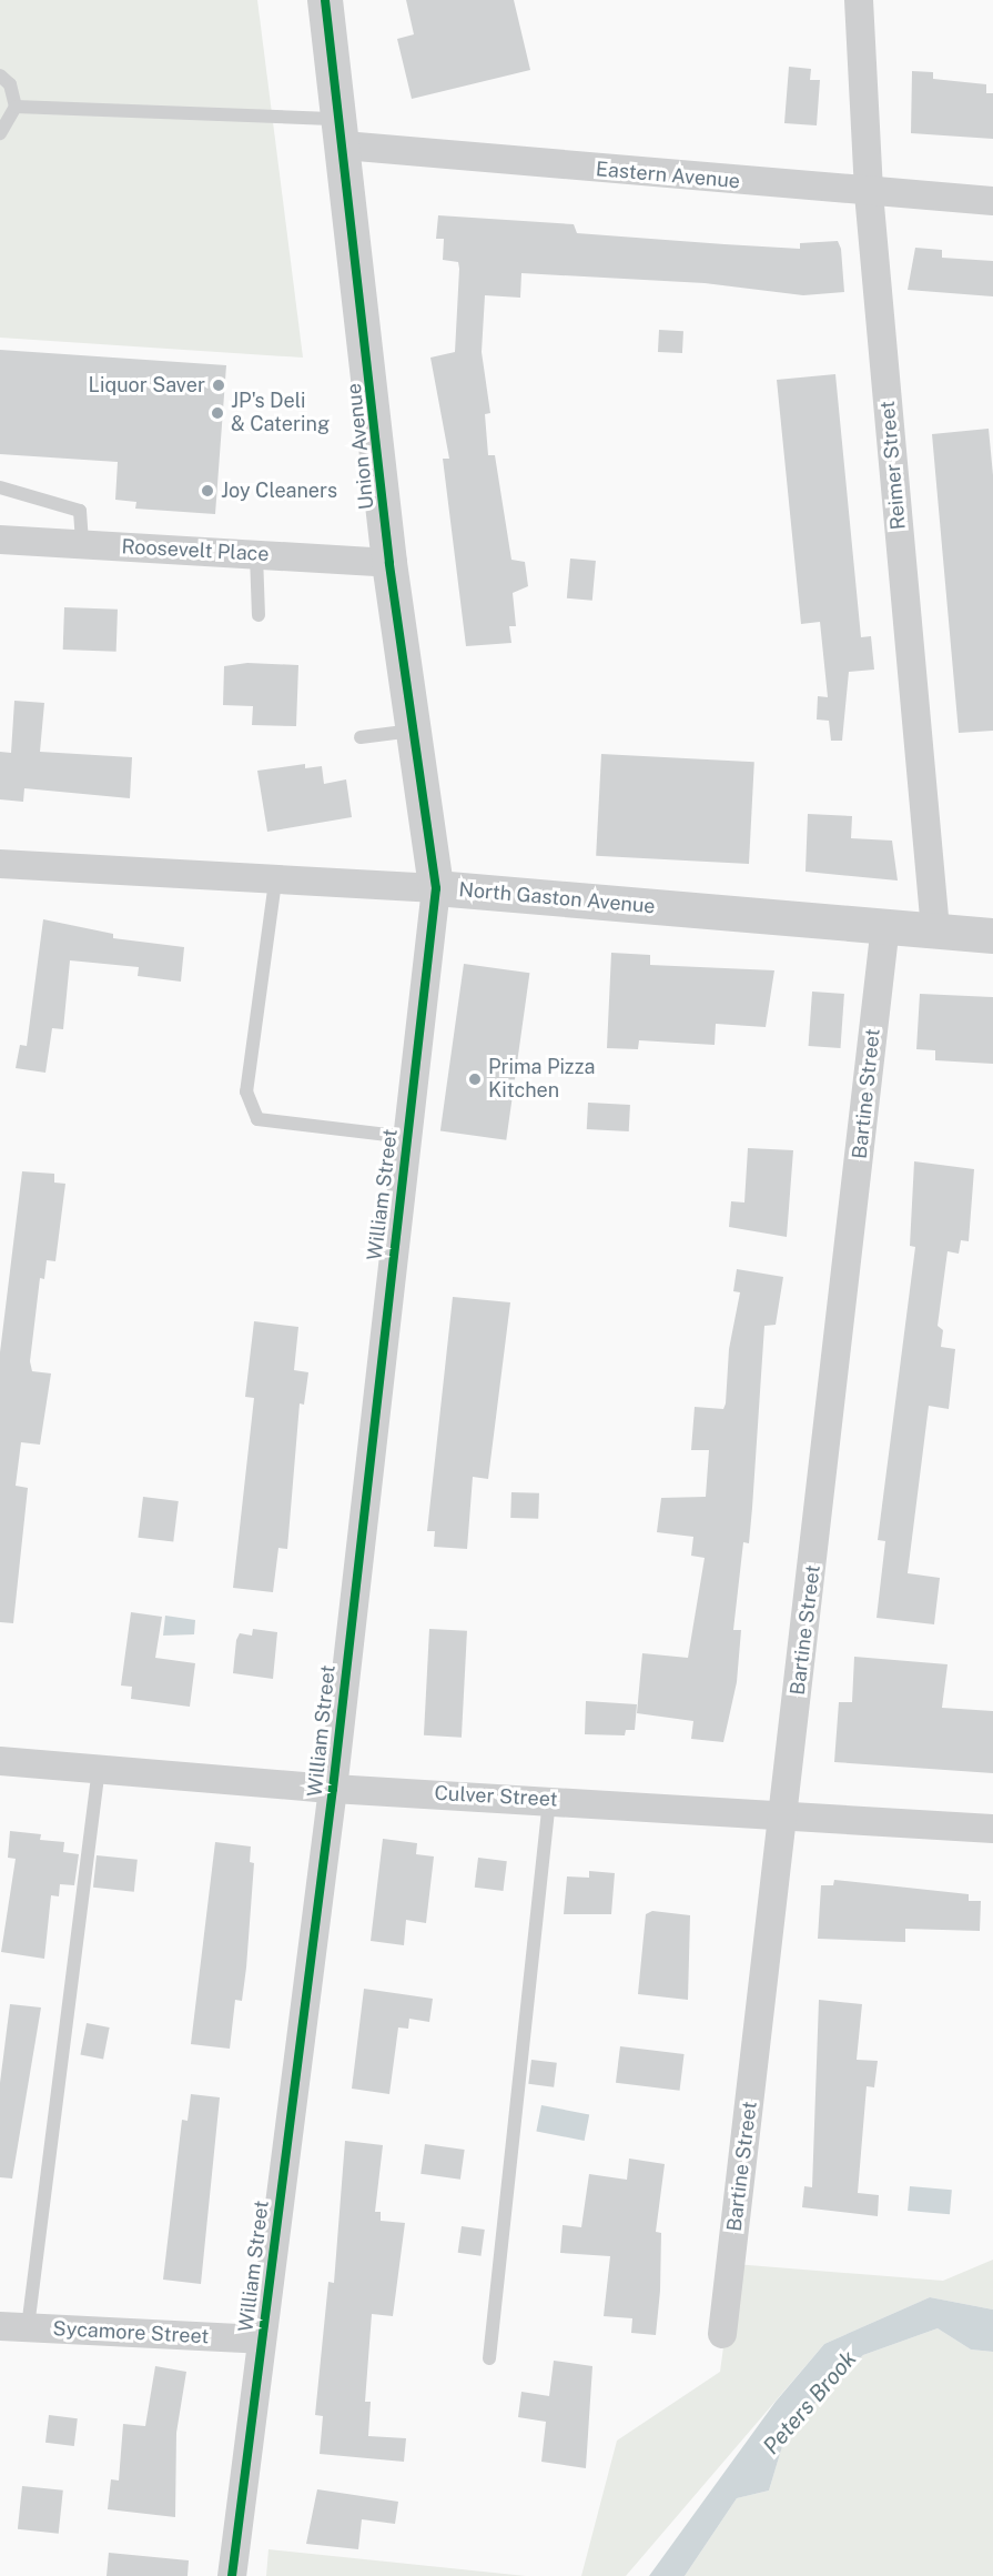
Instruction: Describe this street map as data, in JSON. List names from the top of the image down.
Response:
{
  "streets": {
    "street": [
      "Eastern Avenue",
      "Union Avenue",
      "Reimer Street",
      "Roosevelt Place",
      "North Gaston Avenue",
      "Bartine Street",
      "William Street",
      "Culver Street",
      "Sycamore Street"
    ]
  },
  "crossings": [
    ["Eastern Avenue", "Union Avenue"],
    ["Eastern Avenue", "Reimer Street"],
    ["Union Avenue", "Roosevelt Place"],
    ["Union Avenue", "North Gaston Avenue"],
    ["Union Avenue", "William Street"],
    ["Reimer Street", "North Gaston Avenue"],
    ["North Gaston Avenue", "Bartine Street"],
    ["North Gaston Avenue", "William Street"],
    ["Bartine Street", "Culver Street"],
    ["William Street", "Culver Street"],
    ["William Street", "Sycamore Street"]
  ],
  "water": ["Peters Brook"],
  "places": [
    "Liquor Saver",
    "JP's Deli & Catering",
    "Joy Cleaners",
    "Prima Pizza Kitchen"
  ]
}
